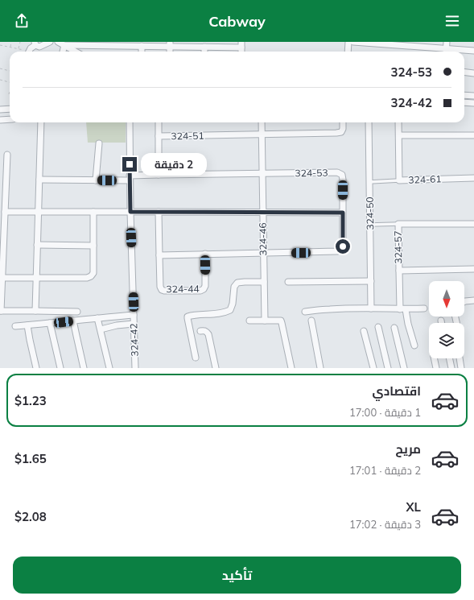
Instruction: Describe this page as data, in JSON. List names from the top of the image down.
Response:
{
  "streets": {
    "street": [
      "324-51",
      "324-53",
      "324-61",
      "324-50",
      "324-46",
      "324-57",
      "324-44",
      "324-42"
    ]
  },
  "crossings": [
    ["324-51", "324-46"],
    ["324-53", "324-46"]
  ],
  "north": "bottom",
  "page": {
    "header": "Cabway",
    "banner": ["324-53", "324-42"],
    "bubble": "2 دقيقة",
    "list": [
      {
        "name": "اقتصادي",
        "note": "1 دقيقة · 17:00",
        "value": "$1.23"
      },
      {
        "name": "مريح",
        "note": "2 دقيقة · 17:01",
        "value": "$1.65"
      },
      {
        "name": "XL",
        "note": "3 دقيقة · 17:02",
        "value": "$2.08"
      }
    ],
    "buttons": "تأكيد"
  }
}
